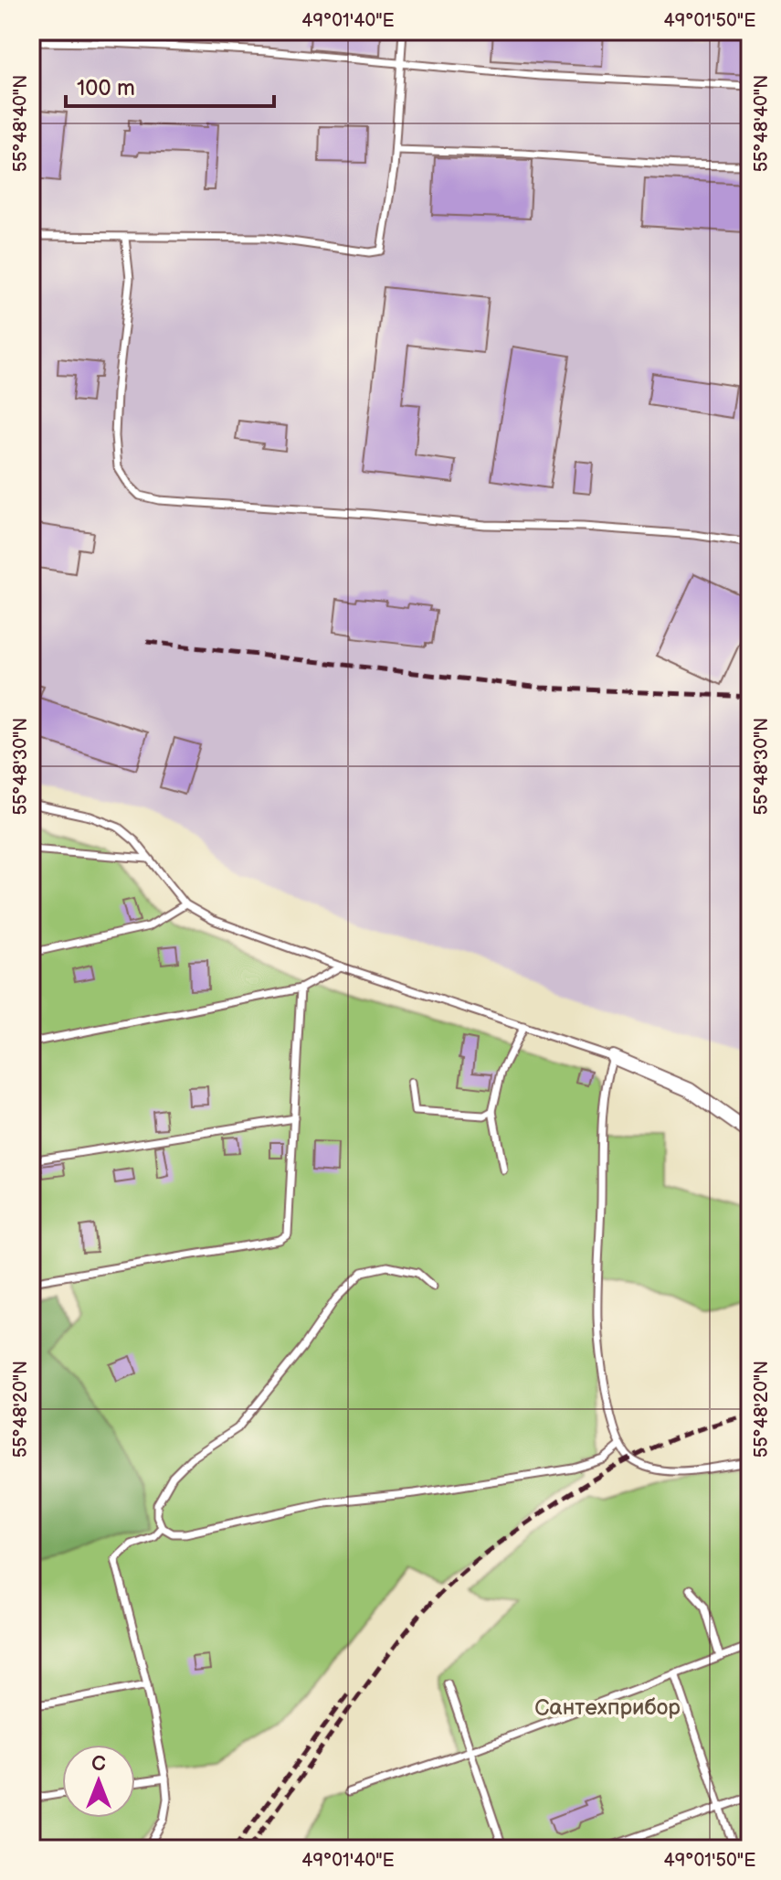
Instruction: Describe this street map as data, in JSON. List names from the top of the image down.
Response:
{
  "parks": ["Сантехприбор"],
  "scale_bar": "100 m",
  "north": "top",
  "coordinates": [
    "49°01'40\"E",
    "49°01'50\"E",
    "55°48'40\"N",
    "55°48'30\"N",
    "55°48'20\"N"
  ]
}
